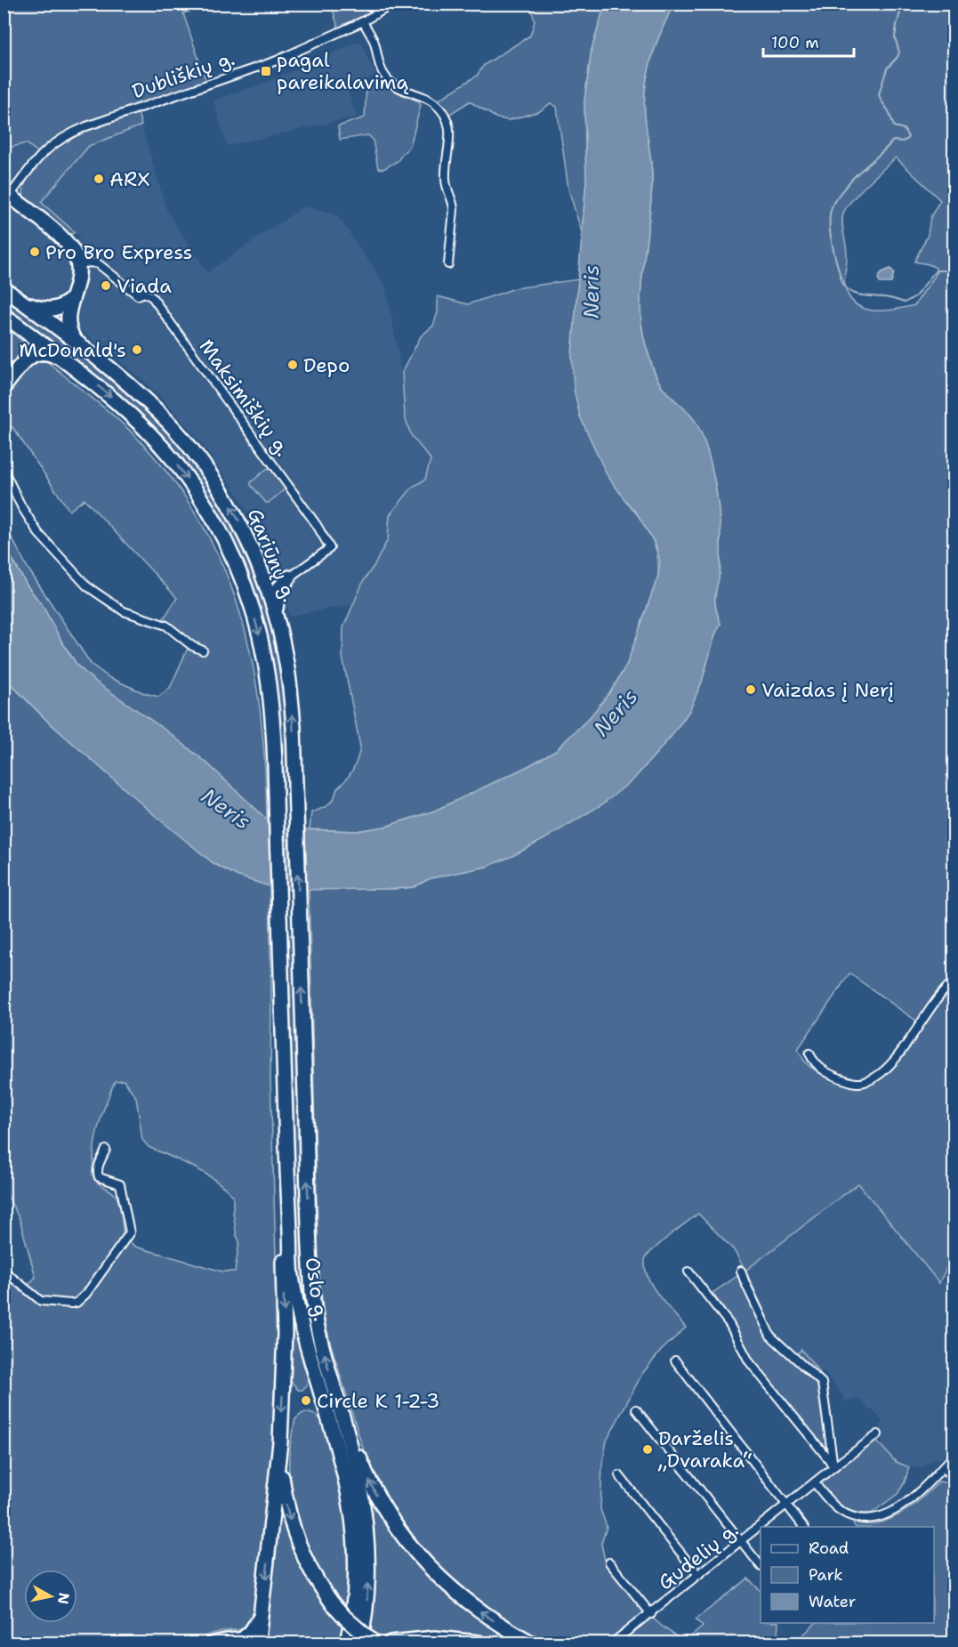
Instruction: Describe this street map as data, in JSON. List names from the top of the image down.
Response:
{
  "streets": {
    "highway": ["Gariūnų g.", "Oslo g."],
    "street": ["Dubliškių g.", "Maksimiškių g.", "Gudelių g."]
  },
  "crossings": [
    ["Gariūnų g.", "Oslo g."]
  ],
  "water": ["Neris"],
  "places": {
    "transit": ["pagal pareikalavimą"],
    "other": [
      "ARX",
      "Pro Bro Express",
      "Viada",
      "McDonald's",
      "Depo",
      "Vaizdas į Nerį",
      "Circle K 1-2-3",
      "Darželis „Dvaraka“"
    ]
  },
  "legend": ["Road", "Park", "Water"],
  "scale_bar": "100 m",
  "north": "right"
}
